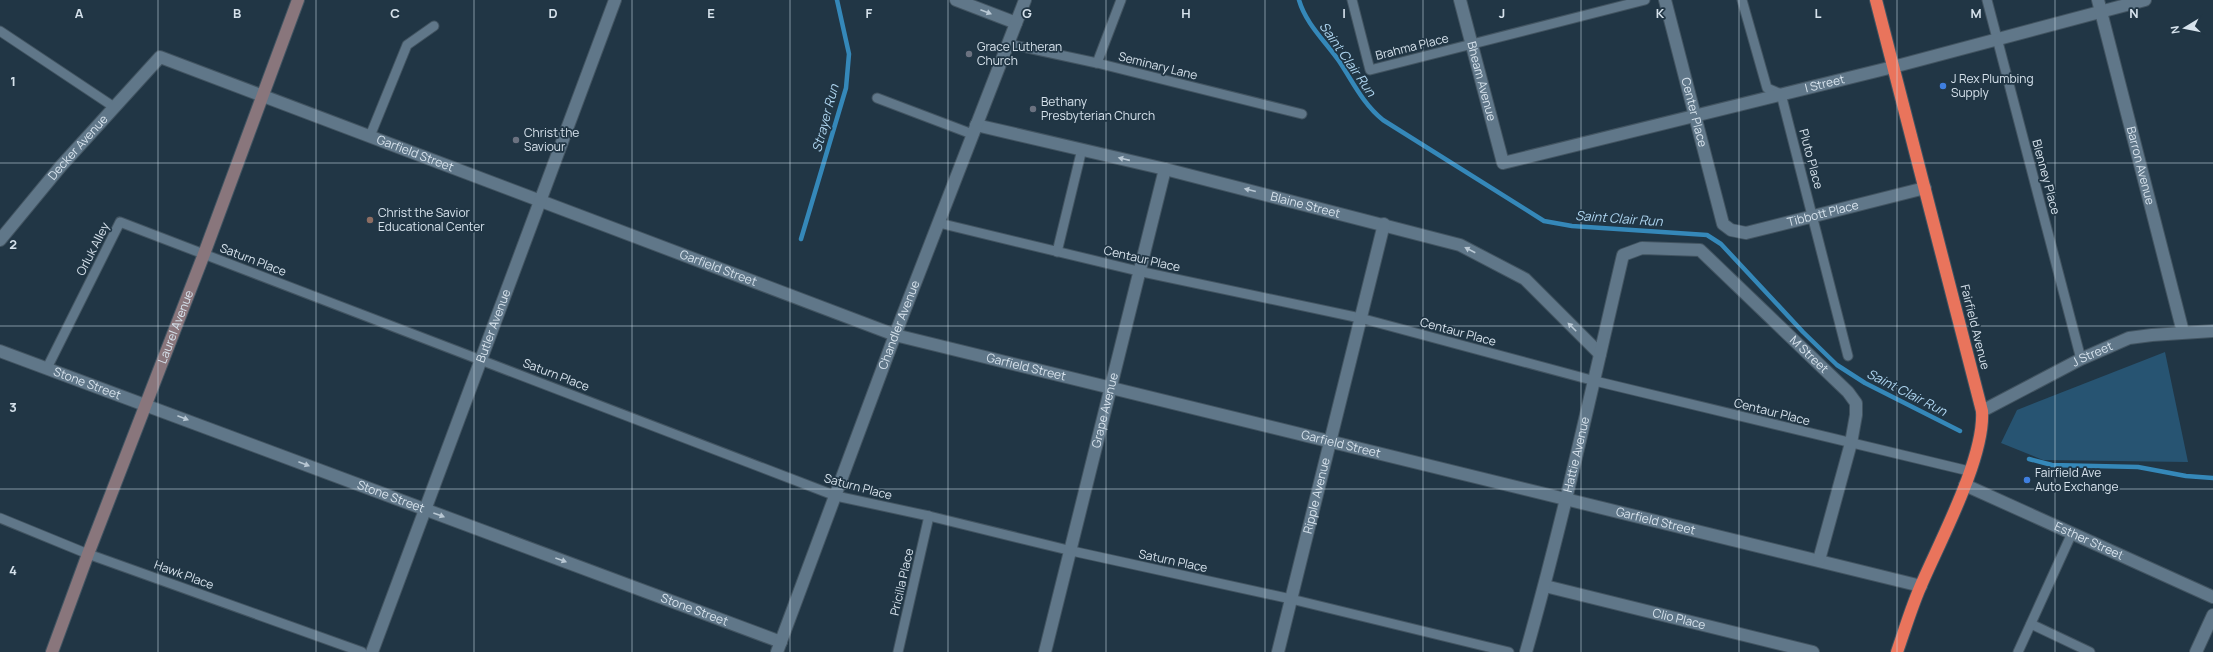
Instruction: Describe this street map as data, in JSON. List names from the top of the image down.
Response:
{
  "streets": {
    "highway": ["Fairfield Avenue"],
    "street": [
      "Bheam Avenue",
      "I Street",
      "Center Place",
      "Decker Avenue",
      "Garfield Street",
      "Barron Avenue",
      "Blaine Street",
      "Tibbott Place",
      "Laurel Avenue",
      "Butler Avenue",
      "Chandler Avenue",
      "M Street",
      "J Street",
      "Stone Street",
      "Grape Avenue",
      "Hattie Avenue",
      "Ripple Avenue",
      "Esther Street",
      "Clio Place"
    ],
    "lane": [
      "Brahma Place",
      "Seminary Lane",
      "Pluto Place",
      "Blenney Place",
      "Orluk Alley",
      "Centaur Place",
      "Saturn Place",
      "Hawk Place",
      "Pricilla Place"
    ]
  },
  "crossings": [
    ["Brahma Place", "Bheam Avenue"],
    ["Seminary Lane", "Chandler Avenue"],
    ["Bheam Avenue", "I Street"],
    ["I Street", "Center Place"],
    ["I Street", "Pluto Place"],
    ["I Street", "Barron Avenue"],
    ["I Street", "Blenney Place"],
    ["I Street", "Fairfield Avenue"],
    ["Center Place", "Tibbott Place"],
    ["Decker Avenue", "Garfield Street"],
    ["Garfield Street", "Laurel Avenue"],
    ["Garfield Street", "Butler Avenue"],
    ["Garfield Street", "Chandler Avenue"],
    ["Garfield Street", "Fairfield Avenue"],
    ["Garfield Street", "M Street"],
    ["Garfield Street", "Grape Avenue"],
    ["Garfield Street", "Hattie Avenue"],
    ["Garfield Street", "Ripple Avenue"],
    ["Pluto Place", "Tibbott Place"],
    ["Barron Avenue", "J Street"],
    ["Blenney Place", "J Street"],
    ["Blaine Street", "Chandler Avenue"],
    ["Blaine Street", "Grape Avenue"],
    ["Blaine Street", "Hattie Avenue"],
    ["Blaine Street", "Ripple Avenue"],
    ["Tibbott Place", "Fairfield Avenue"],
    ["Orluk Alley", "Saturn Place"],
    ["Orluk Alley", "Laurel Avenue"],
    ["Orluk Alley", "Stone Street"],
    ["Centaur Place", "Chandler Avenue"],
    ["Centaur Place", "Fairfield Avenue"],
    ["Centaur Place", "M Street"],
    ["Centaur Place", "Grape Avenue"],
    ["Centaur Place", "Hattie Avenue"],
    ["Centaur Place", "Ripple Avenue"],
    ["Saturn Place", "Laurel Avenue"],
    ["Saturn Place", "Butler Avenue"],
    ["Saturn Place", "Chandler Avenue"],
    ["Saturn Place", "Grape Avenue"],
    ["Saturn Place", "Ripple Avenue"],
    ["Saturn Place", "Pricilla Place"],
    ["Laurel Avenue", "Stone Street"],
    ["Laurel Avenue", "Hawk Place"],
    ["Butler Avenue", "Stone Street"],
    ["Chandler Avenue", "Stone Street"],
    ["Fairfield Avenue", "J Street"],
    ["Fairfield Avenue", "Esther Street"],
    ["M Street", "Hattie Avenue"],
    ["Hattie Avenue", "Clio Place"]
  ],
  "one_way": ["Blaine Street", "Stone Street"],
  "water": ["Saint Clair Run", "Strayer Run"],
  "places": [
    "Grace Lutheran Church",
    "J Rex Plumbing Supply",
    "Bethany Presbyterian Church",
    "Christ the Saviour",
    "Christ the Savior Educational Center",
    "Fairfield Ave Auto Exchange"
  ],
  "north": "left",
  "grid": {
    "columns": [
      "A",
      "B",
      "C",
      "D",
      "E",
      "F",
      "G",
      "H",
      "I",
      "J",
      "K",
      "L",
      "M",
      "N"
    ],
    "rows": [
      "1",
      "2",
      "3",
      "4"
    ]
  }
}
